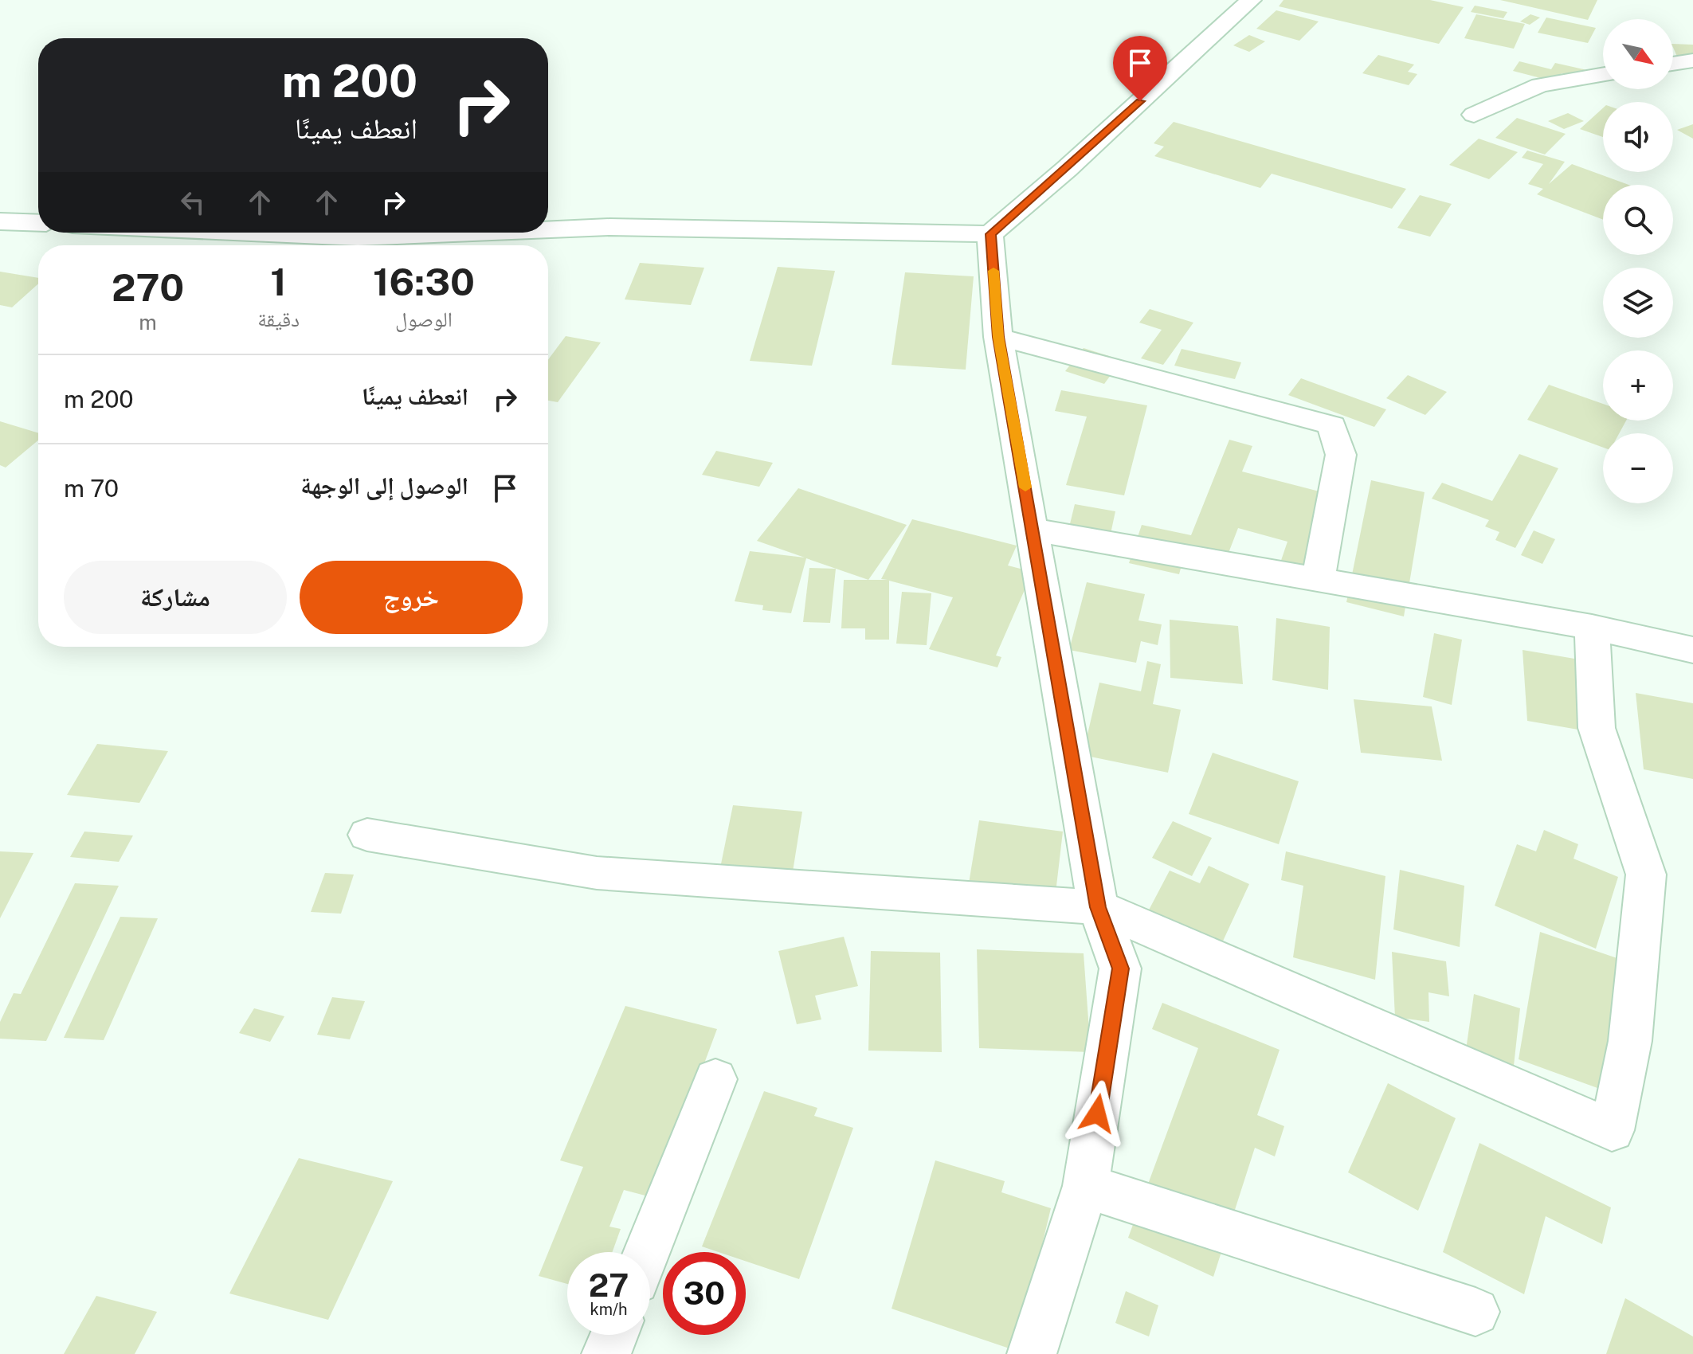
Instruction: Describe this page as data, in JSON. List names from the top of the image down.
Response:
{
  "north": "bottom right",
  "page": {
    "map_buttons": ["+", "−"],
    "turn": ["200 m", "انعطف يمينًا"],
    "eta": [
      "16:30",
      "الوصول",
      "1",
      "دقيقة",
      "270",
      "m"
    ],
    "list": [
      {
        "name": "انعطف يمينًا",
        "value": "200 m"
      },
      {
        "name": "الوصول إلى الوجهة",
        "value": "70 m"
      }
    ],
    "buttons": ["خروج", "مشاركة"],
    "speed": "27 km/h",
    "limit": "30"
  }
}
